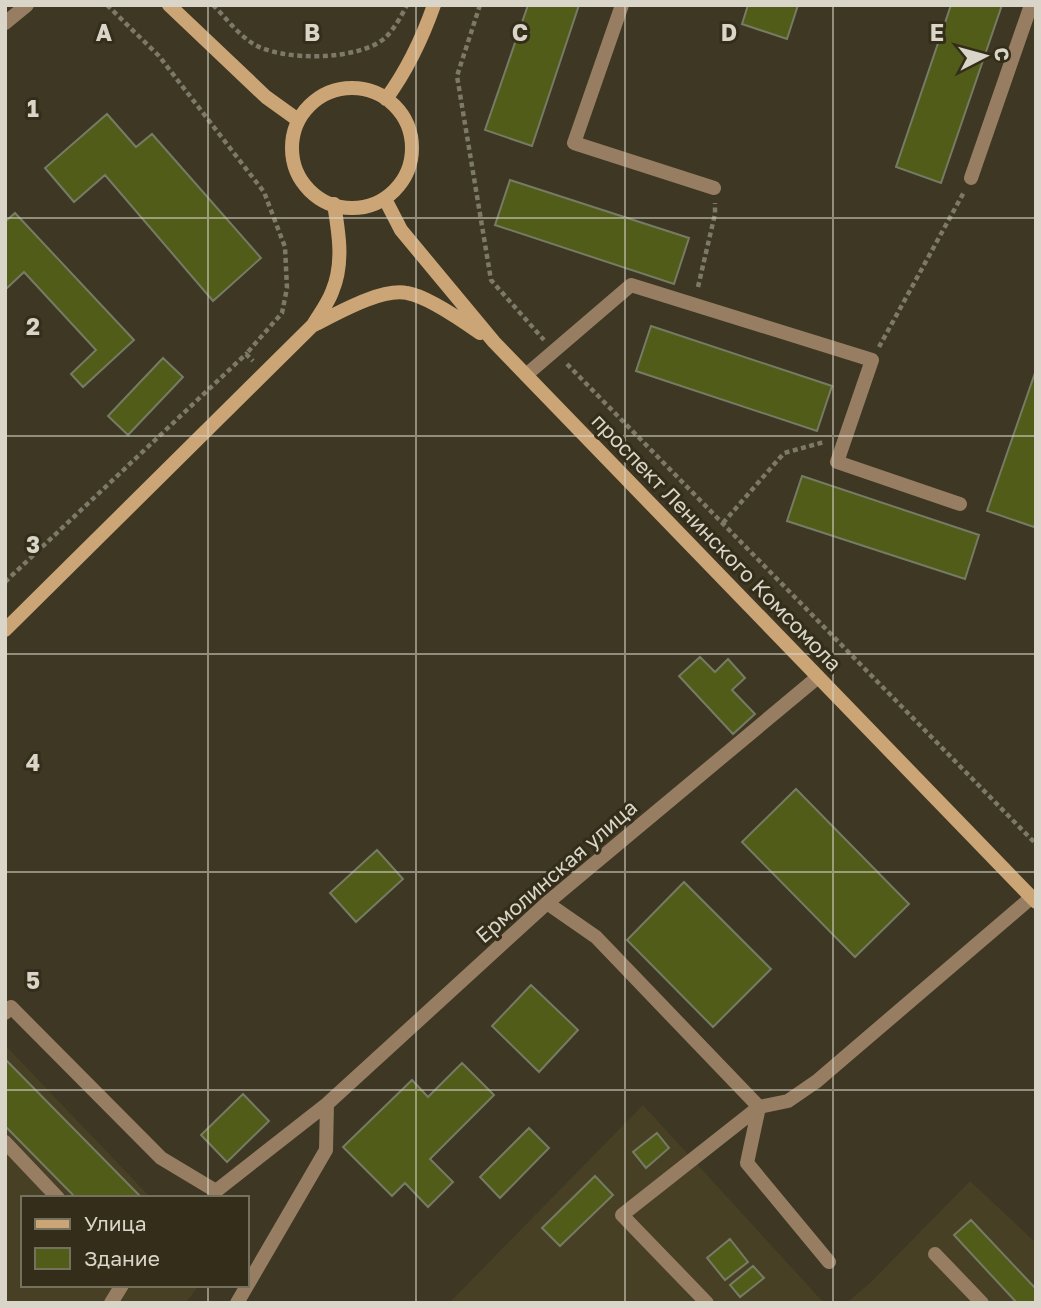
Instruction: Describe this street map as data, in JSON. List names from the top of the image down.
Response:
{
  "streets": {
    "main road": ["проспект Ленинского Комсомола"],
    "street": ["Ермолинская улица"]
  },
  "crossings": [
    ["проспект Ленинского Комсомола", "Ермолинская улица"]
  ],
  "legend": ["Улица", "Здание"],
  "north": "right",
  "grid": {
    "columns": [
      "A",
      "B",
      "C",
      "D",
      "E"
    ],
    "rows": [
      "1",
      "2",
      "3",
      "4",
      "5"
    ]
  }
}
